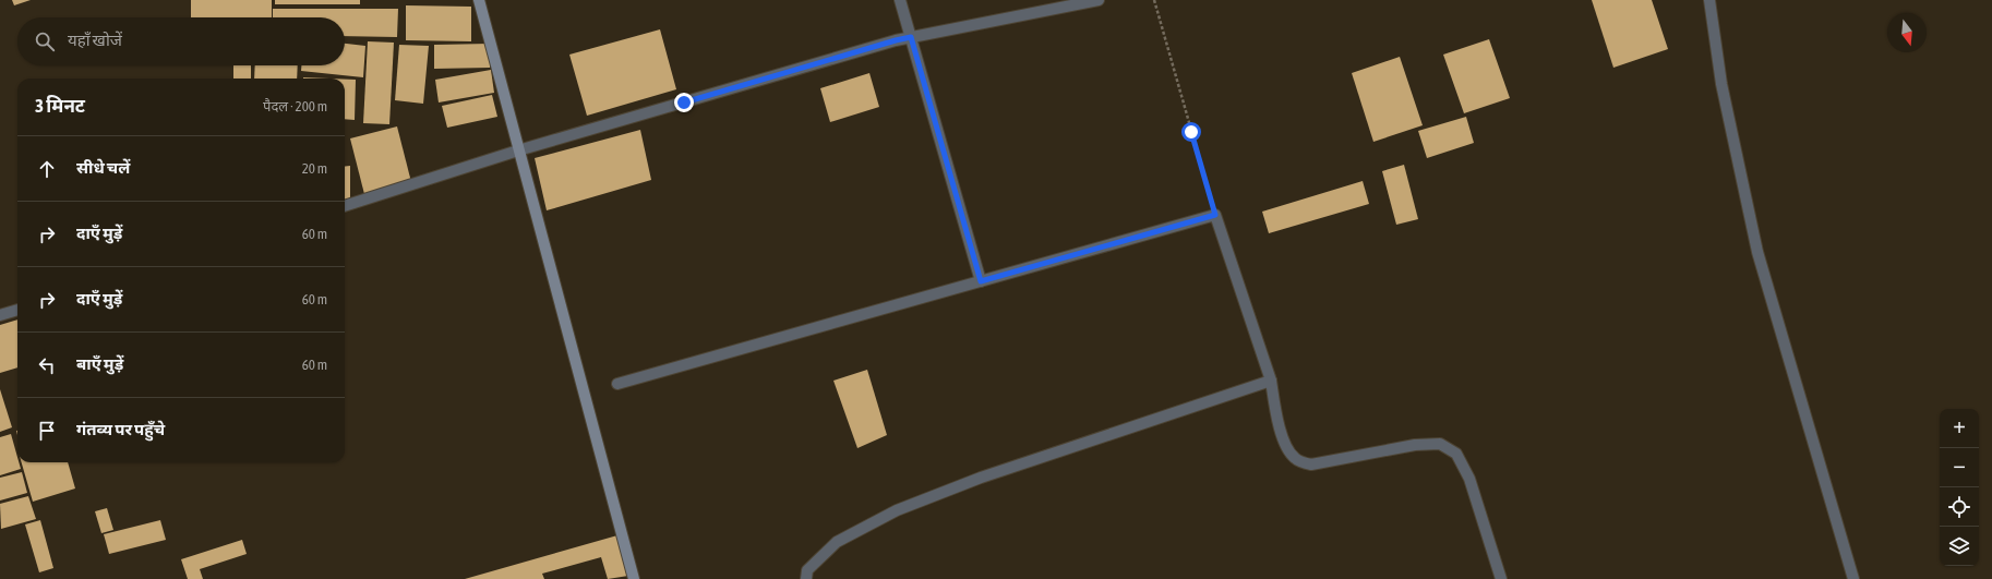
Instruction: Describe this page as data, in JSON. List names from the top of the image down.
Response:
{
  "north": "bottom",
  "page": {
    "search": "यहाँ खोजें",
    "heading": ["3 मिनट", "पैदल · 200 m"],
    "list": [
      ["सीधे चलें", "20 m"],
      ["दाएँ मुड़ें", "60 m"],
      ["दाएँ मुड़ें", "60 m"],
      ["बाएँ मुड़ें", "60 m"],
      "गंतव्य पर पहुँचे"
    ],
    "map_buttons": ["+", "−"]
  }
}
